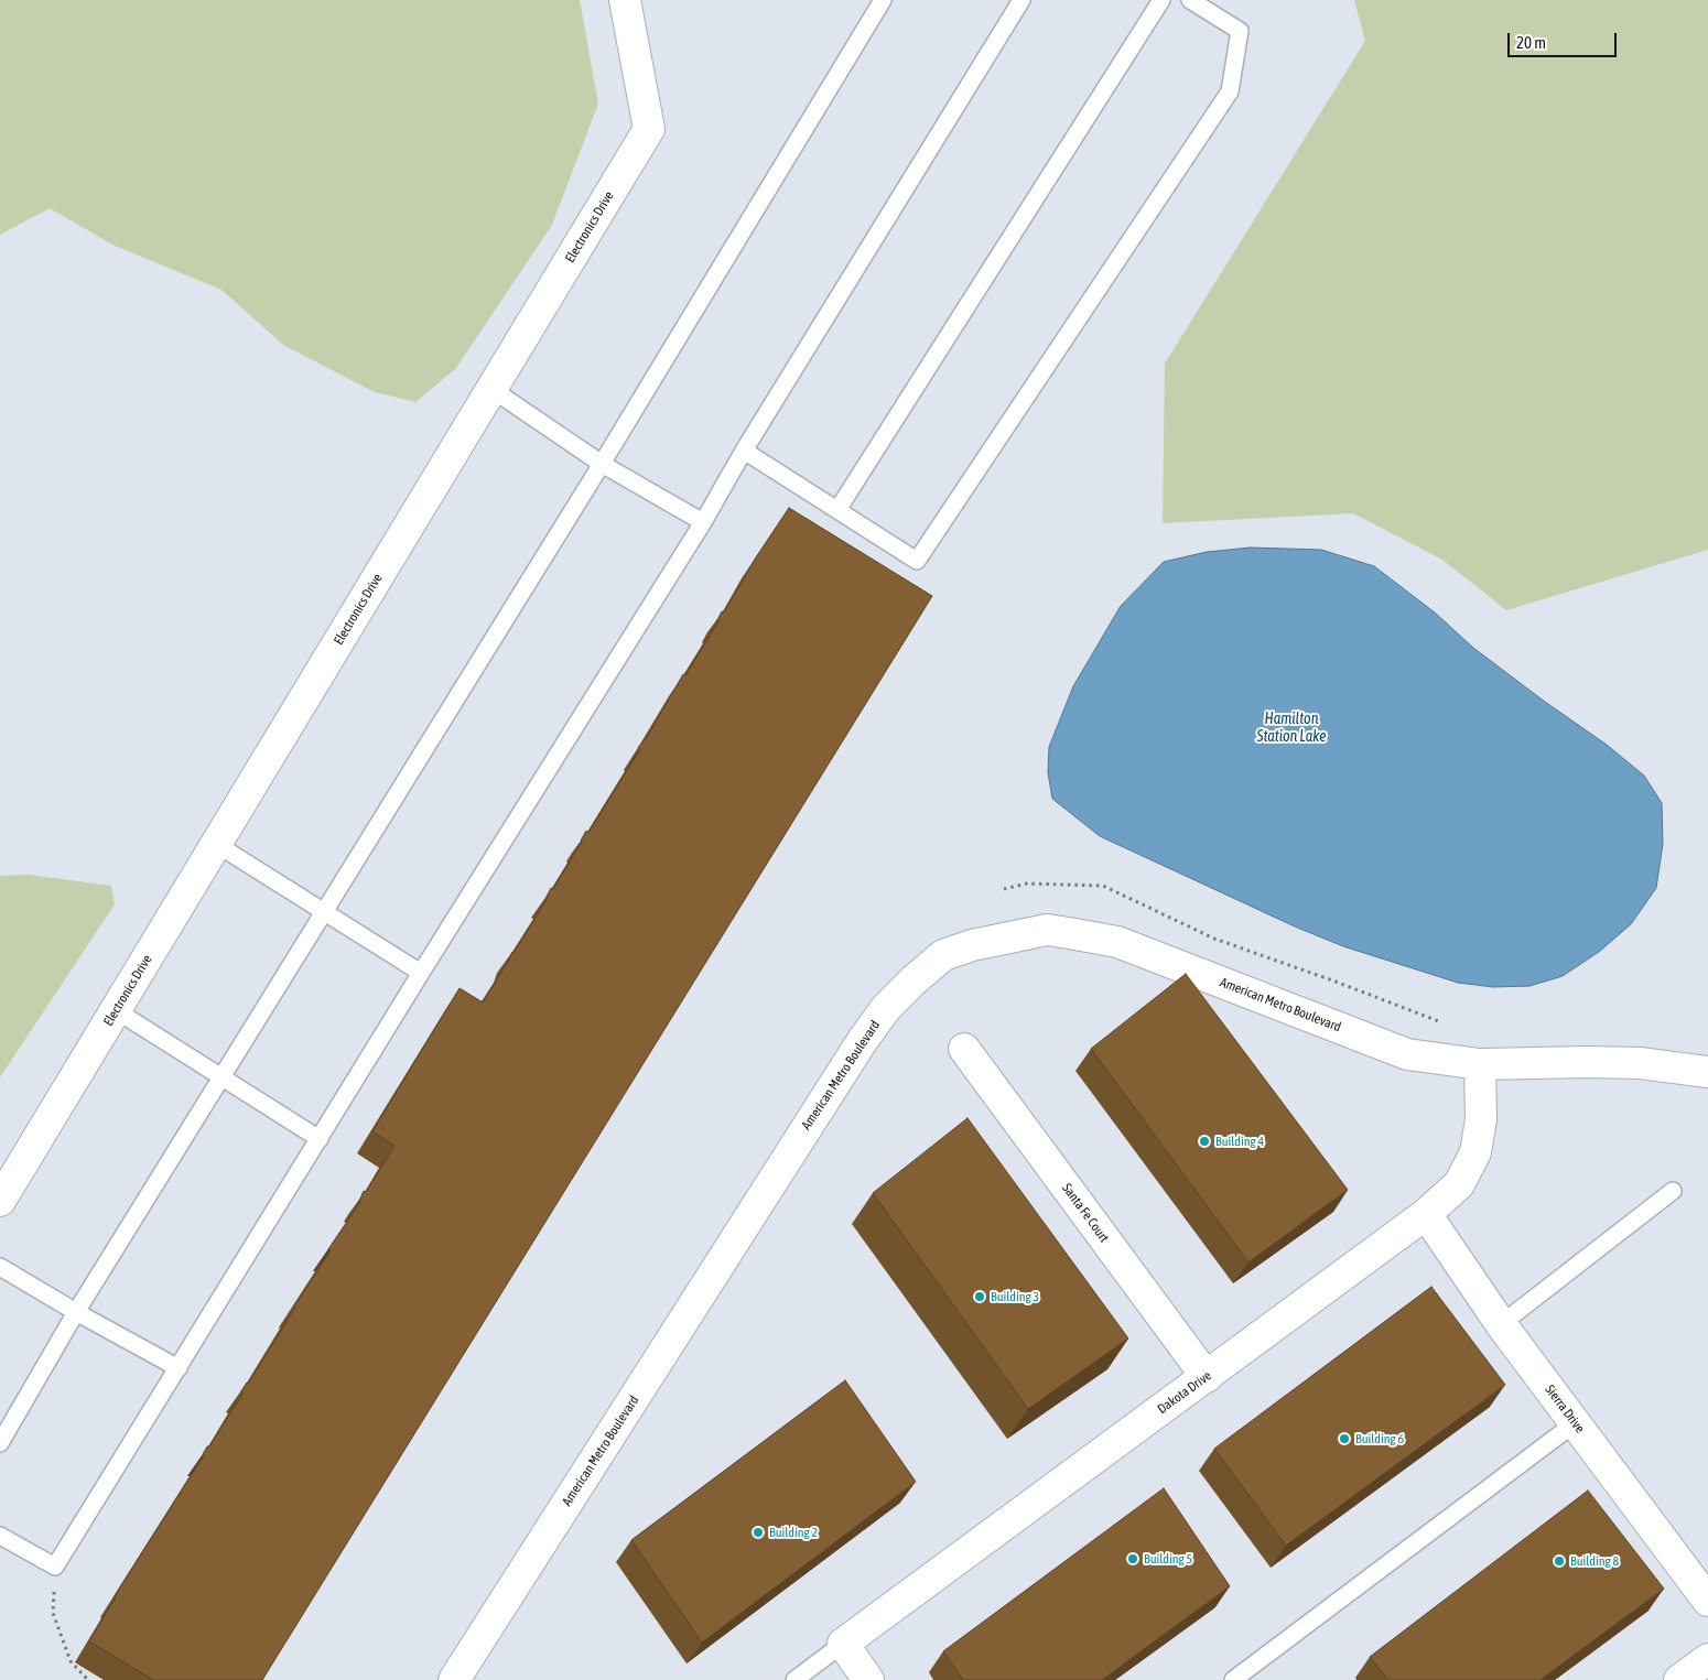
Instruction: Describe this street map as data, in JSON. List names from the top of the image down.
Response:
{
  "streets": {
    "street": [
      "Electronics Drive",
      "American Metro Boulevard",
      "Santa Fe Court",
      "Dakota Drive",
      "Sierra Drive"
    ]
  },
  "crossings": [
    ["American Metro Boulevard", "Dakota Drive"],
    ["Santa Fe Court", "Dakota Drive"],
    ["Dakota Drive", "Sierra Drive"]
  ],
  "water": ["Hamilton Station Lake"],
  "places": [
    "Building 4",
    "Building 3",
    "Building 6",
    "Building 2",
    "Building 5",
    "Building 8"
  ],
  "scale_bar": "20 m"
}
